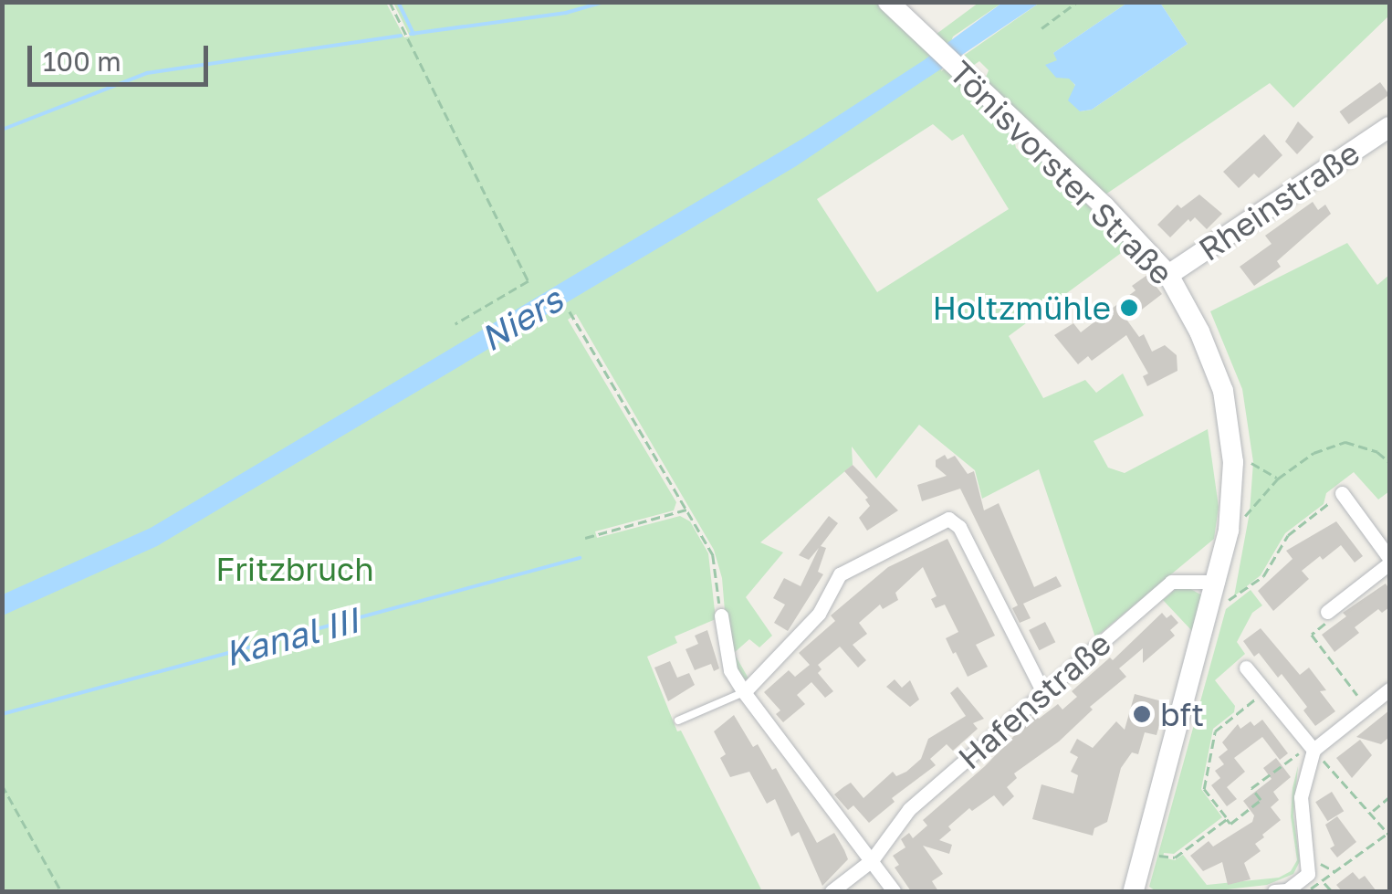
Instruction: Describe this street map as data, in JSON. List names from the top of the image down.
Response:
{
  "streets": {
    "main road": ["Tönisvorster Straße", "Rheinstraße"],
    "street": ["Hafenstraße"]
  },
  "crossings": [
    ["Tönisvorster Straße", "Rheinstraße"],
    ["Tönisvorster Straße", "Hafenstraße"]
  ],
  "water": ["Niers", "Kanal III"],
  "parks": ["Fritzbruch"],
  "places": ["Holtzmühle", "bft"],
  "scale_bar": "100 m"
}
